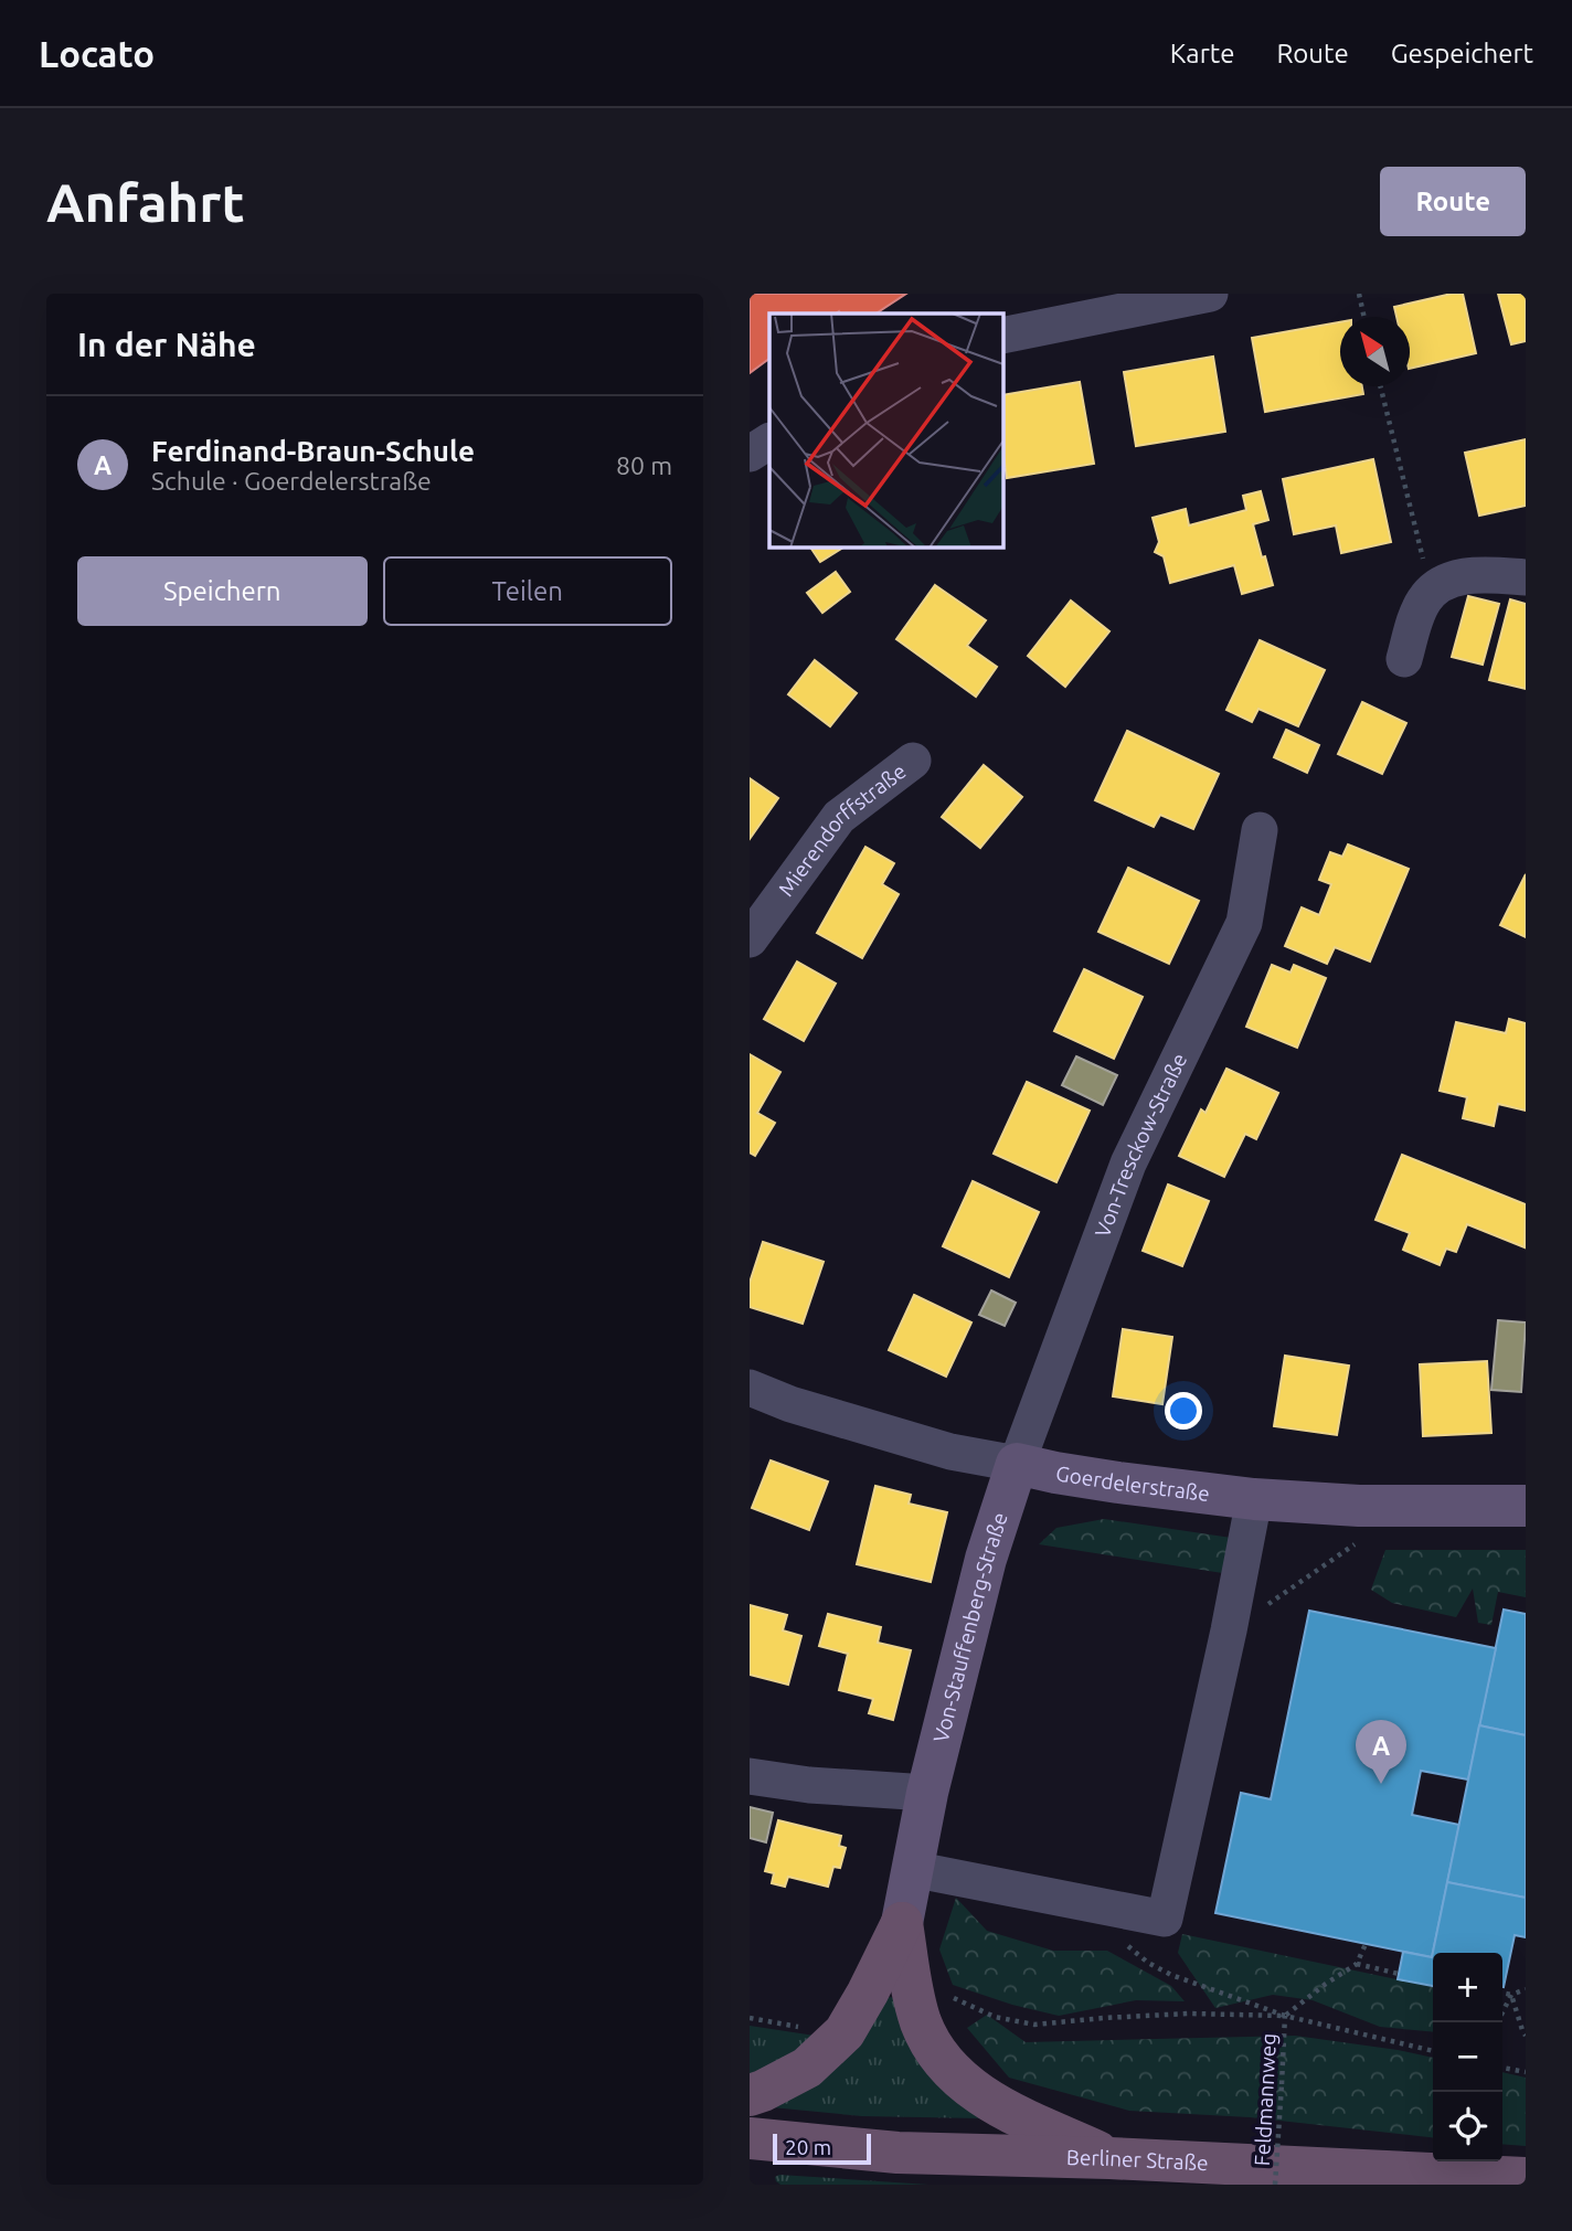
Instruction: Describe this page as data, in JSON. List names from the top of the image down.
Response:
{
  "streets": {
    "highway": ["Berliner Straße"],
    "main road": ["Goerdelerstraße", "Von-Stauffenberg-Straße"],
    "street": ["Mierendorffstraße", "Von-Tresckow-Straße"],
    "path": ["Feldmannweg"]
  },
  "crossings": [
    ["Von-Tresckow-Straße", "Goerdelerstraße"],
    ["Von-Tresckow-Straße", "Von-Stauffenberg-Straße"],
    ["Goerdelerstraße", "Von-Stauffenberg-Straße"]
  ],
  "scale_bar": "20 m",
  "north": "top left",
  "page": {
    "header": "Locato",
    "nav": ["Karte", "Route", "Gespeichert"],
    "buttons": [
      "Route",
      ["Speichern", "Teilen"]
    ],
    "title": "Anfahrt",
    "heading": "In der Nähe",
    "list": [
      {
        "mark": "A",
        "name": "Ferdinand-Braun-Schule",
        "note": "Schule · Goerdelerstraße",
        "value": "80 m"
      }
    ],
    "pins": "A",
    "map_buttons": ["+", "−"],
    "scale": "20 m"
  }
}
